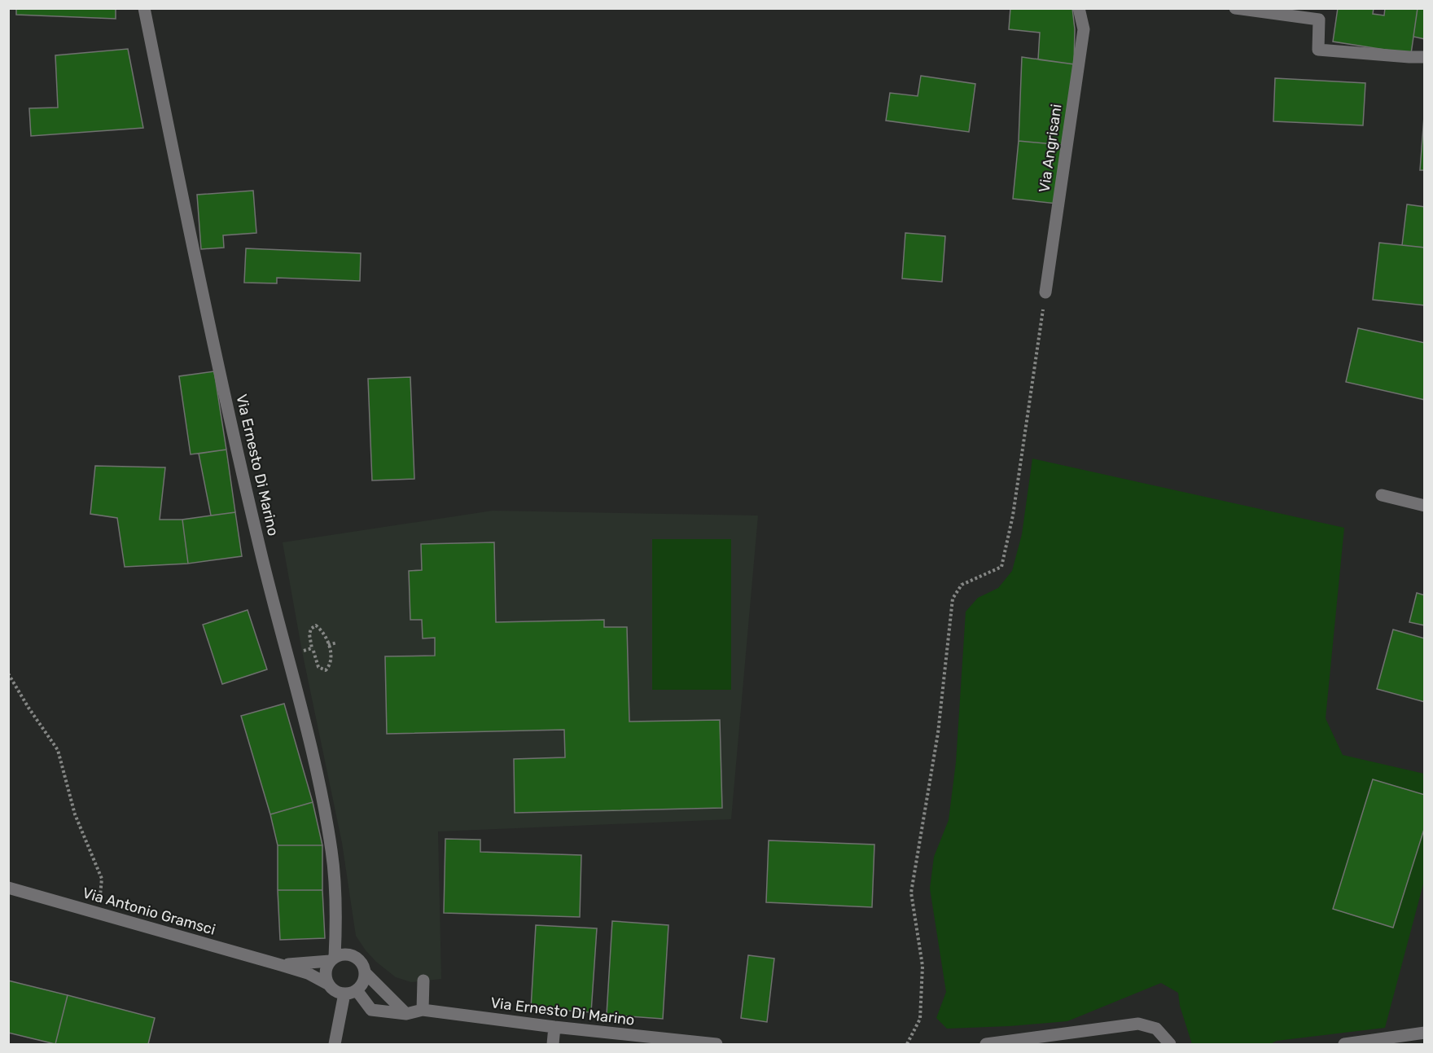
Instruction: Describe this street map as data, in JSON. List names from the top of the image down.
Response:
{
  "streets": {
    "street": ["Via Angrisani", "Via Ernesto Di Marino", "Via Antonio Gramsci"]
  },
  "crossings": [
    ["Via Ernesto Di Marino", "Via Antonio Gramsci"]
  ]
}
